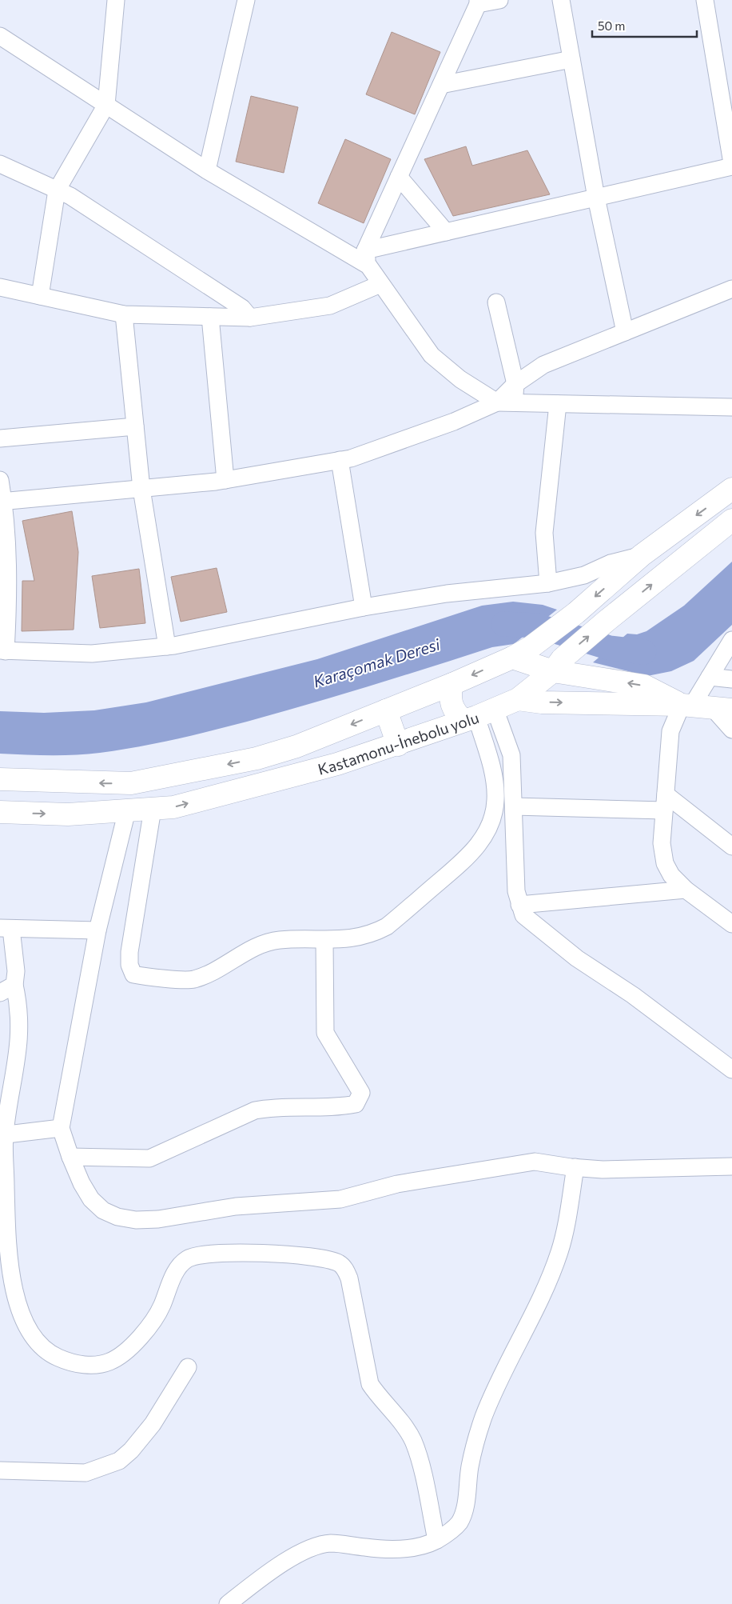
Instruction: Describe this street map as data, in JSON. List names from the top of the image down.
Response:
{
  "streets": {
    "main road": ["Kastamonu-İnebolu yolu"]
  },
  "water": ["Karaçomak Deresi"],
  "scale_bar": "50 m"
}
